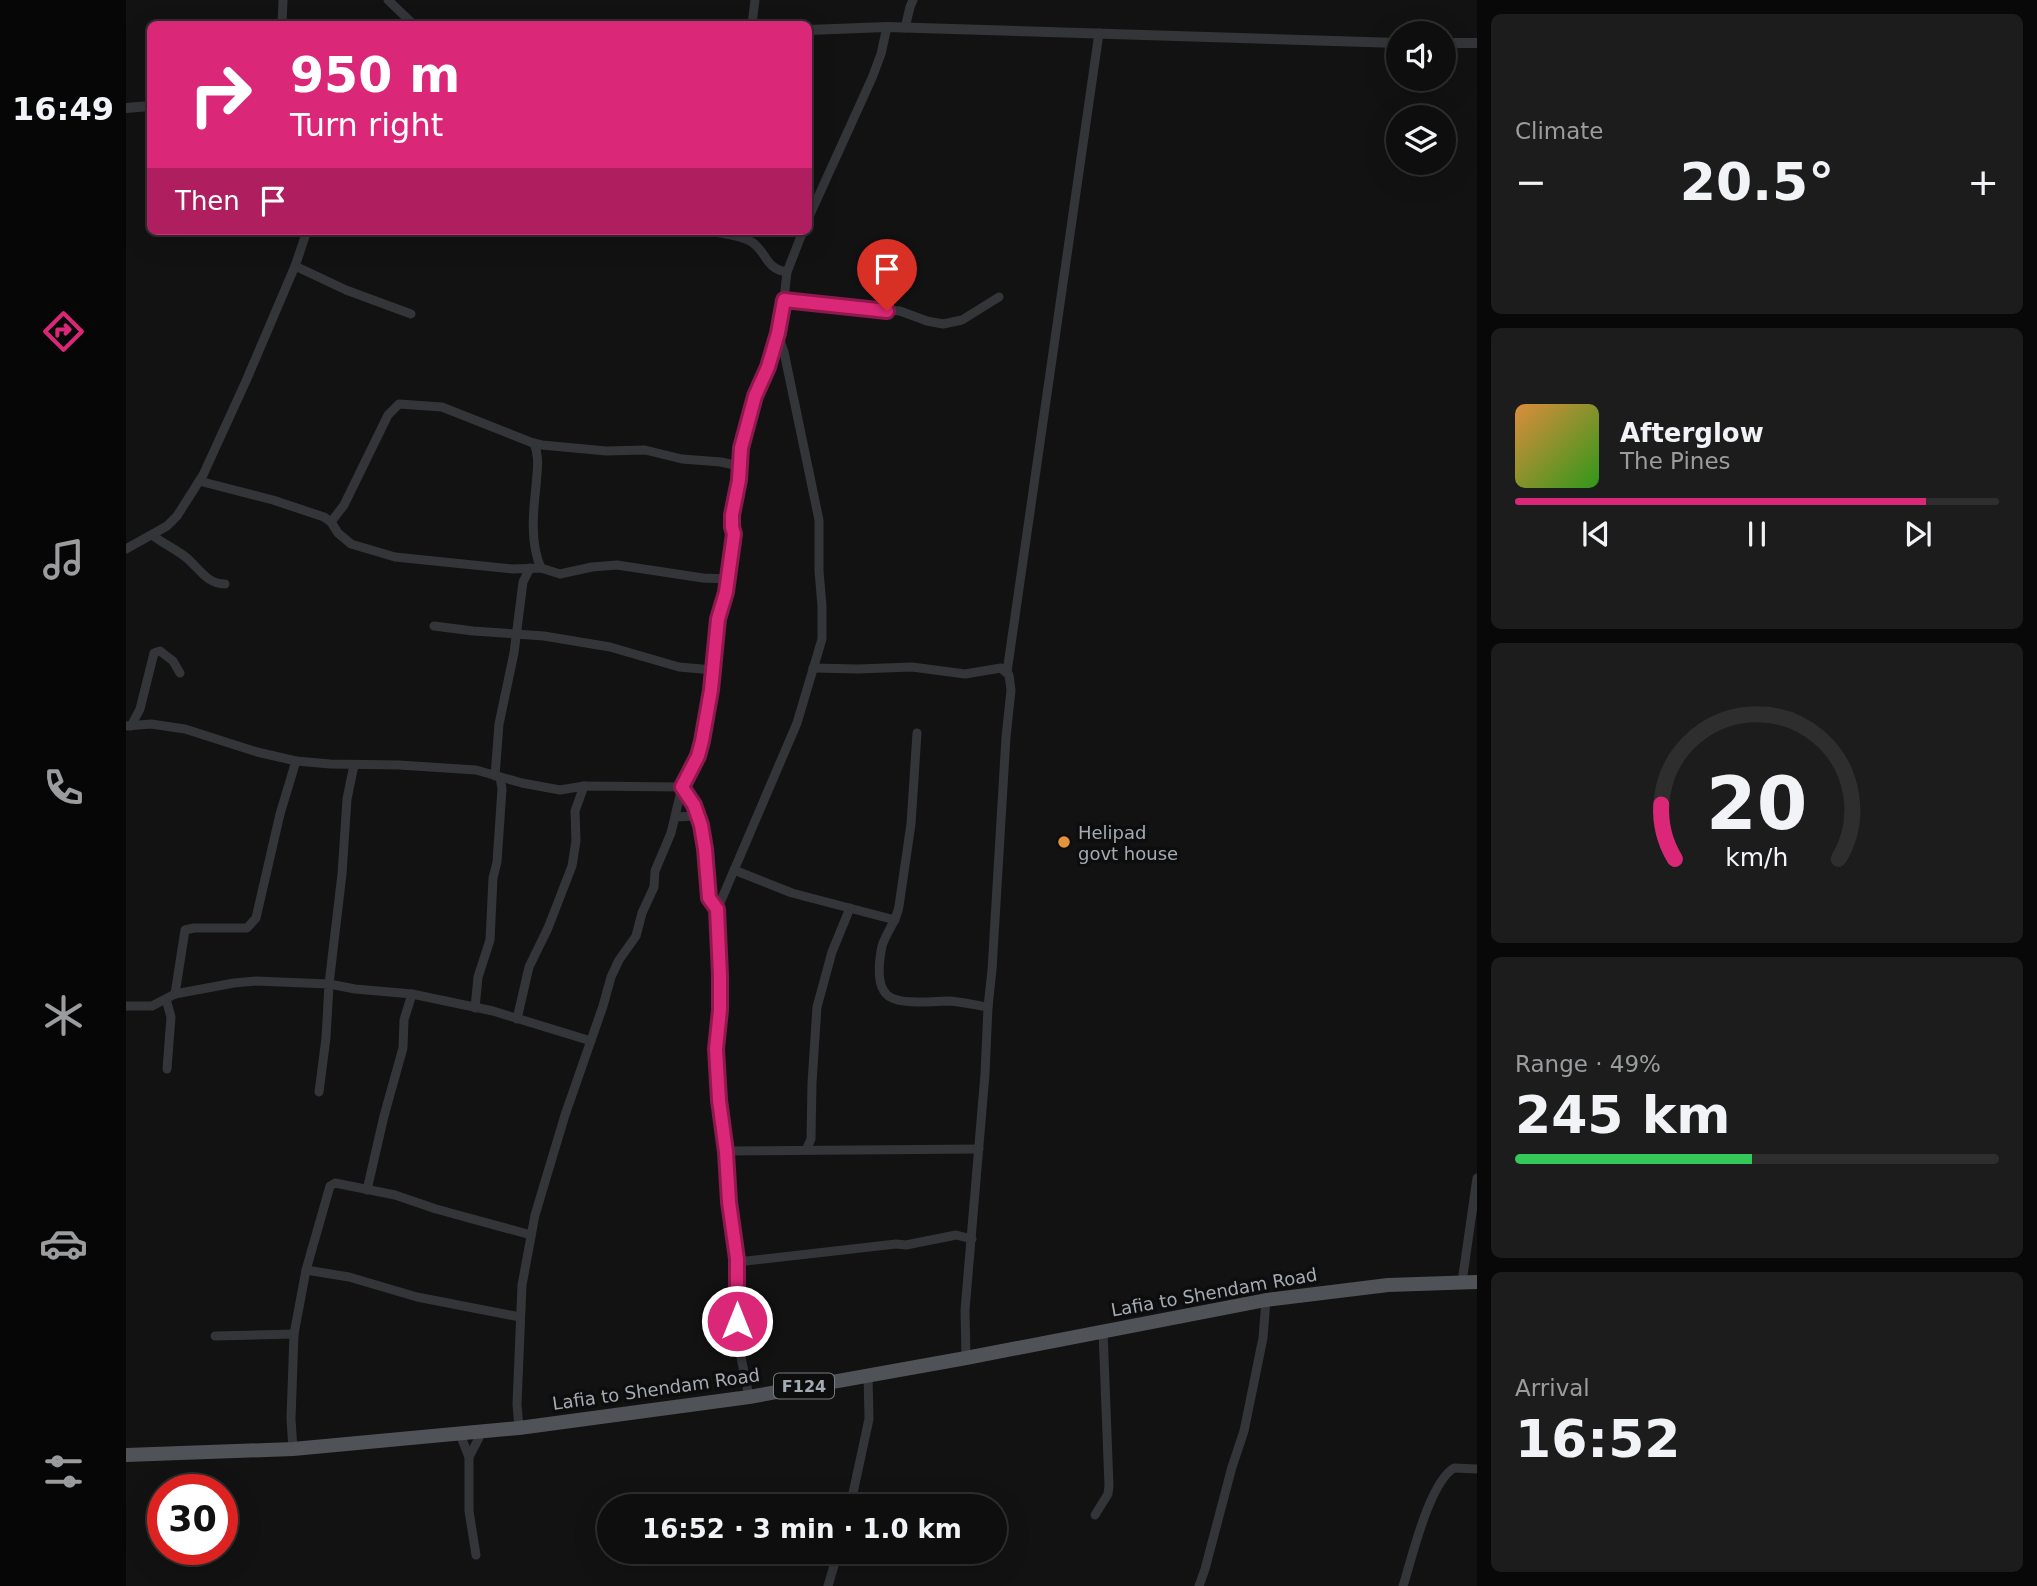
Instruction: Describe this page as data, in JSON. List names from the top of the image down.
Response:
{
  "streets": {
    "main road": ["Lafia to Shendam Road", "F124"]
  },
  "places": ["Helipad govt house"],
  "page": {
    "tabs": "16:49",
    "tile": [
      "Climate",
      ["Range · 49%", "245 km"],
      ["Arrival", "16:52"]
    ],
    "turn": ["950 m", "Turn right"],
    "heat": ["−", "20.5°", "+"],
    "then": "Then",
    "song": ["Afterglow", "The Pines"],
    "limit": "30",
    "trip": "16:52 · 3 min · 1.0 km",
    "gauge": ["20", "km/h"]
  }
}
